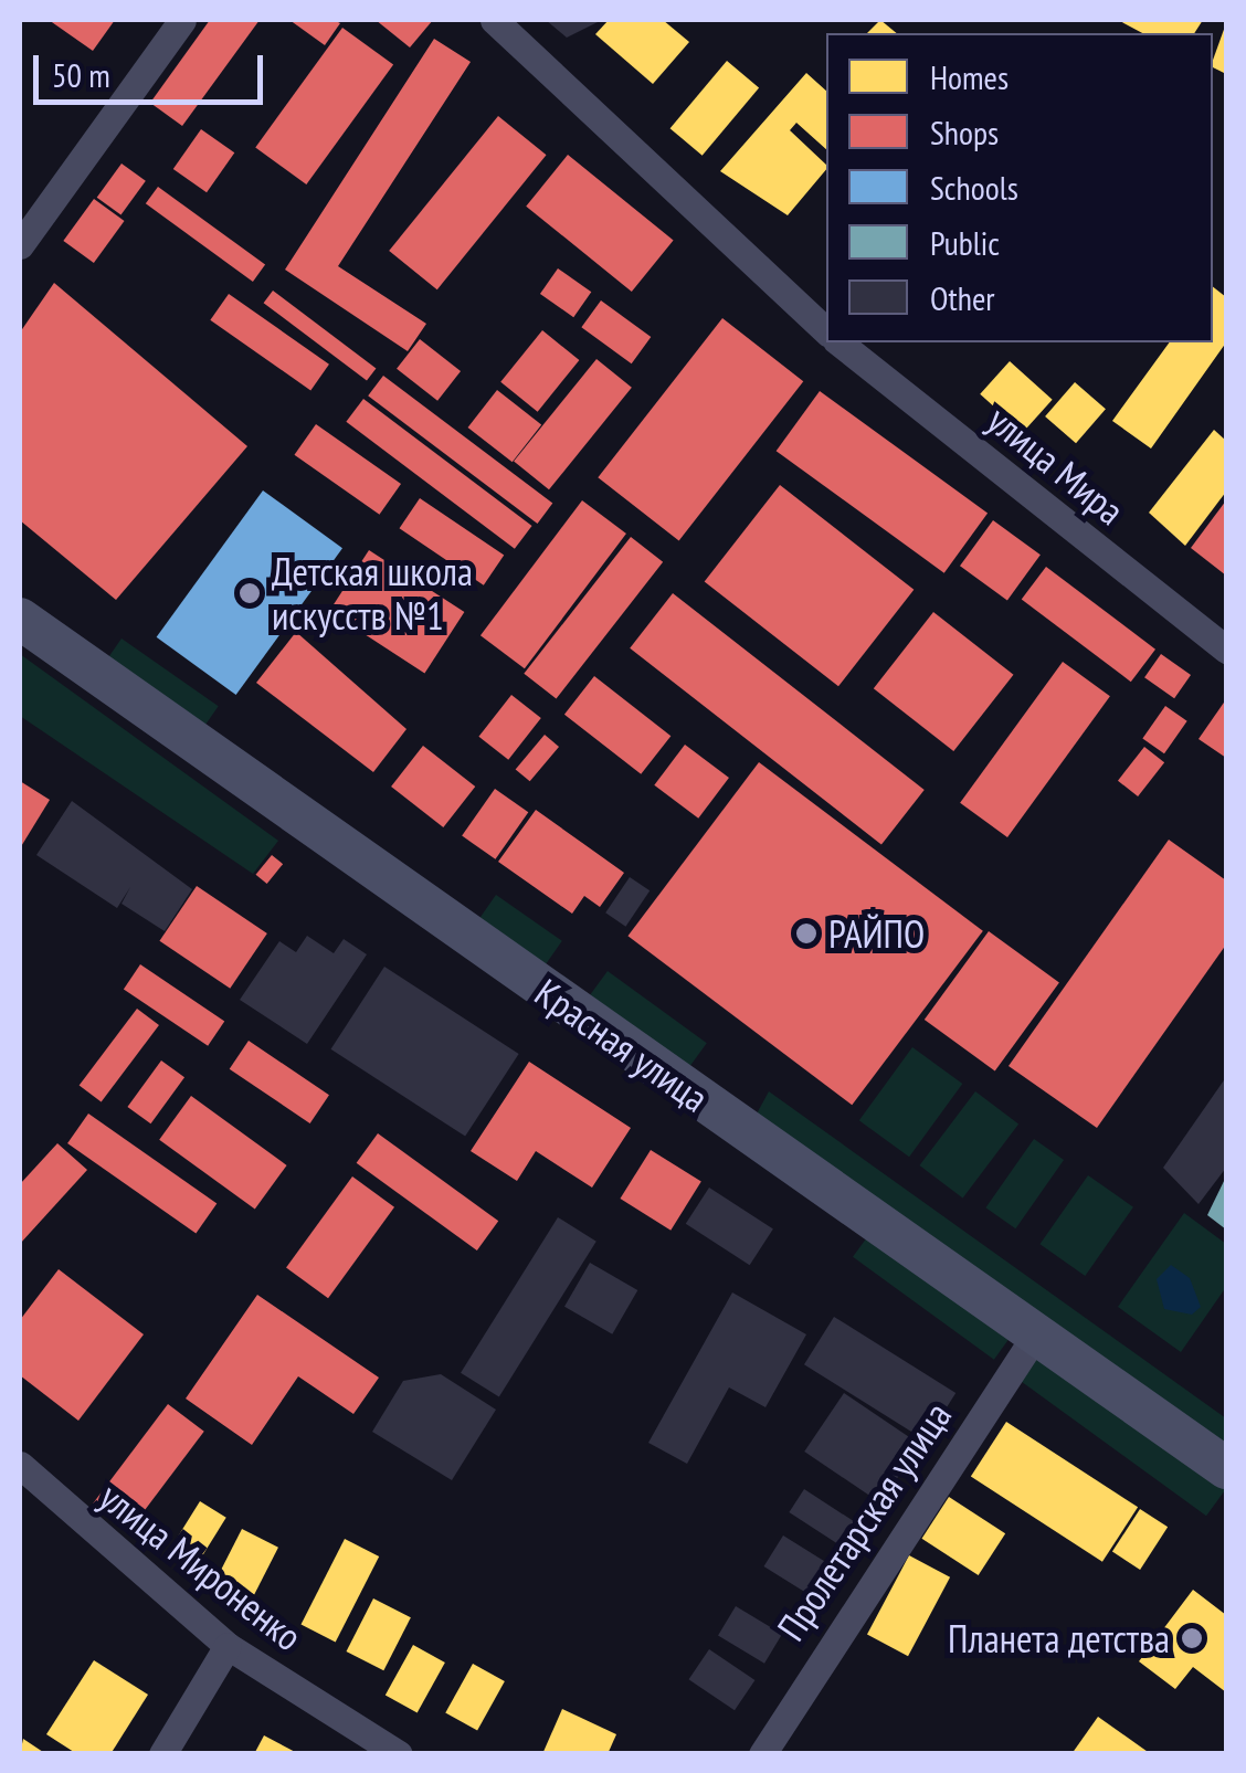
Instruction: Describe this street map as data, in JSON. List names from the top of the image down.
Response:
{
  "streets": {
    "main road": ["Красная улица"],
    "street": ["улица Мира", "Пролетарская улица", "улица Мироненко"]
  },
  "crossings": [
    ["Красная улица", "Пролетарская улица"]
  ],
  "places": ["Детская школа искусств №1", "РАЙПО", "Планета детства"],
  "legend": [
    "Homes",
    "Shops",
    "Schools",
    "Public",
    "Other"
  ],
  "scale_bar": "50 m"
}
